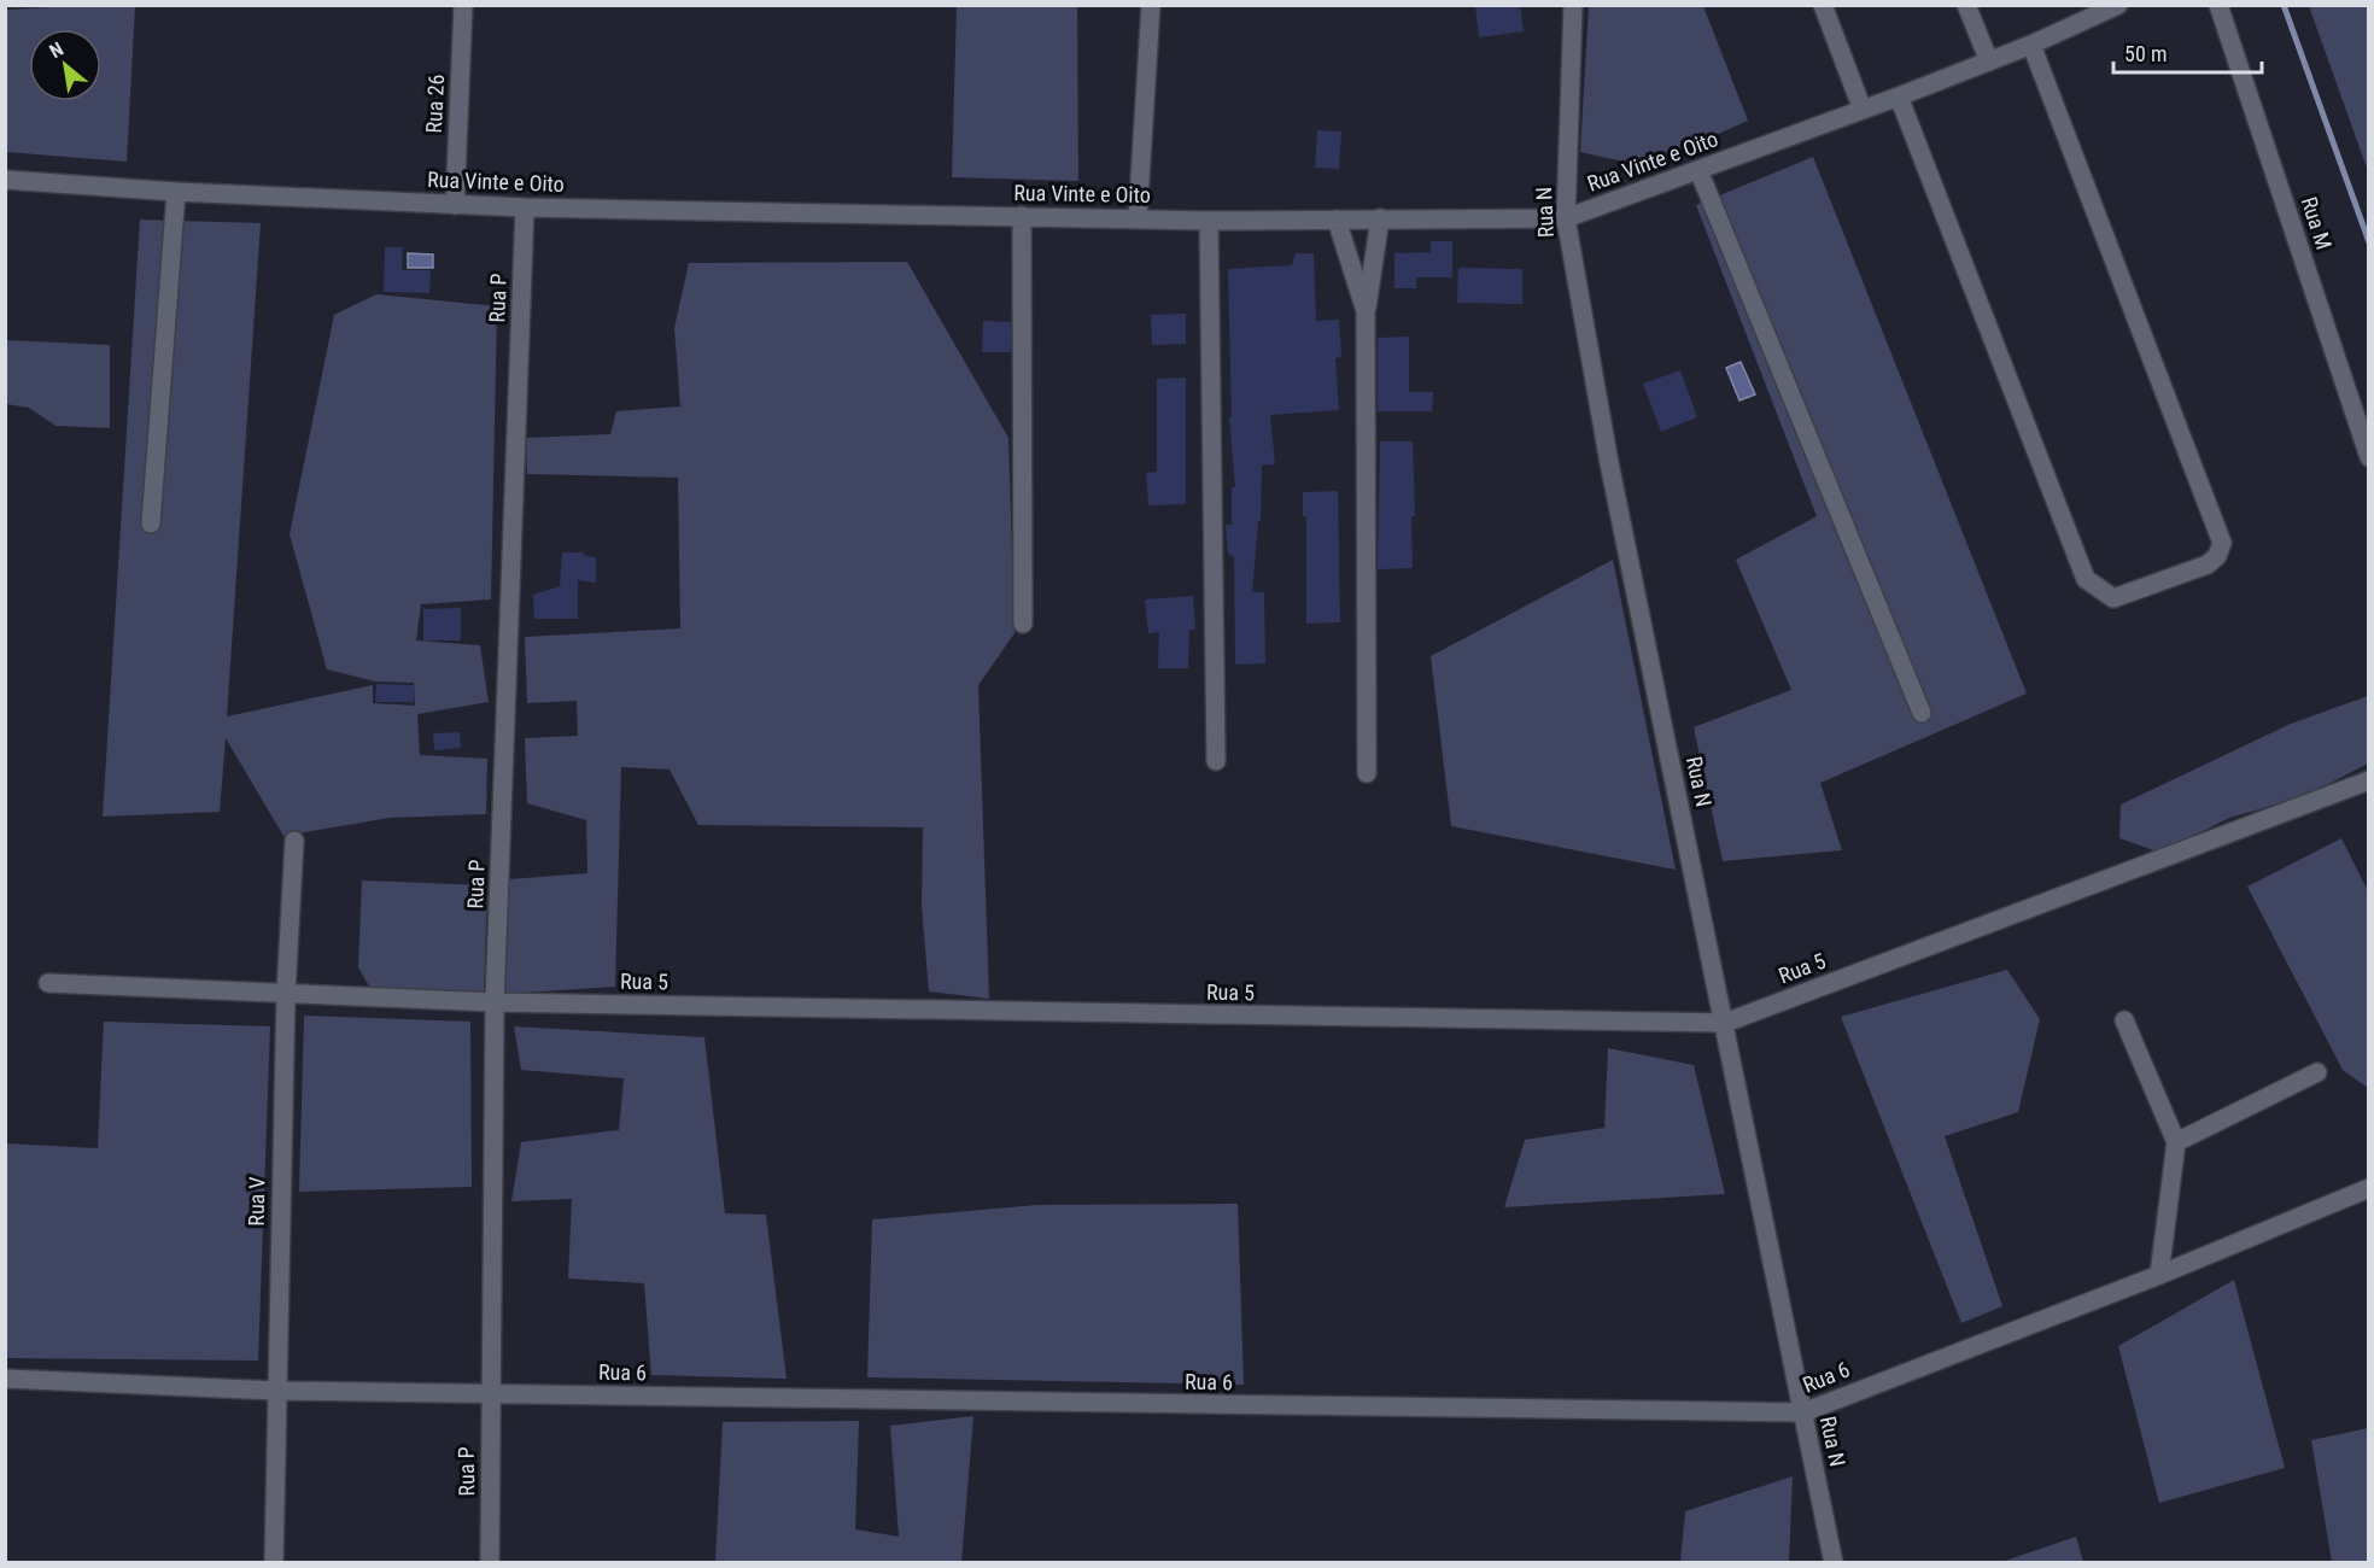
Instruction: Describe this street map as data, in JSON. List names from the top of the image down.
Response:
{
  "streets": {
    "street": [
      "Rua 26",
      "Rua Vinte e Oito",
      "Rua N",
      "Rua M",
      "Rua P",
      "Rua 5",
      "Rua V",
      "Rua 6"
    ]
  },
  "crossings": [
    ["Rua 26", "Rua Vinte e Oito"],
    ["Rua Vinte e Oito", "Rua N"],
    ["Rua Vinte e Oito", "Rua P"],
    ["Rua N", "Rua 5"],
    ["Rua N", "Rua 6"],
    ["Rua P", "Rua 5"],
    ["Rua P", "Rua 6"],
    ["Rua 5", "Rua V"],
    ["Rua V", "Rua 6"]
  ],
  "scale_bar": "50 m",
  "north": "top left"
}
